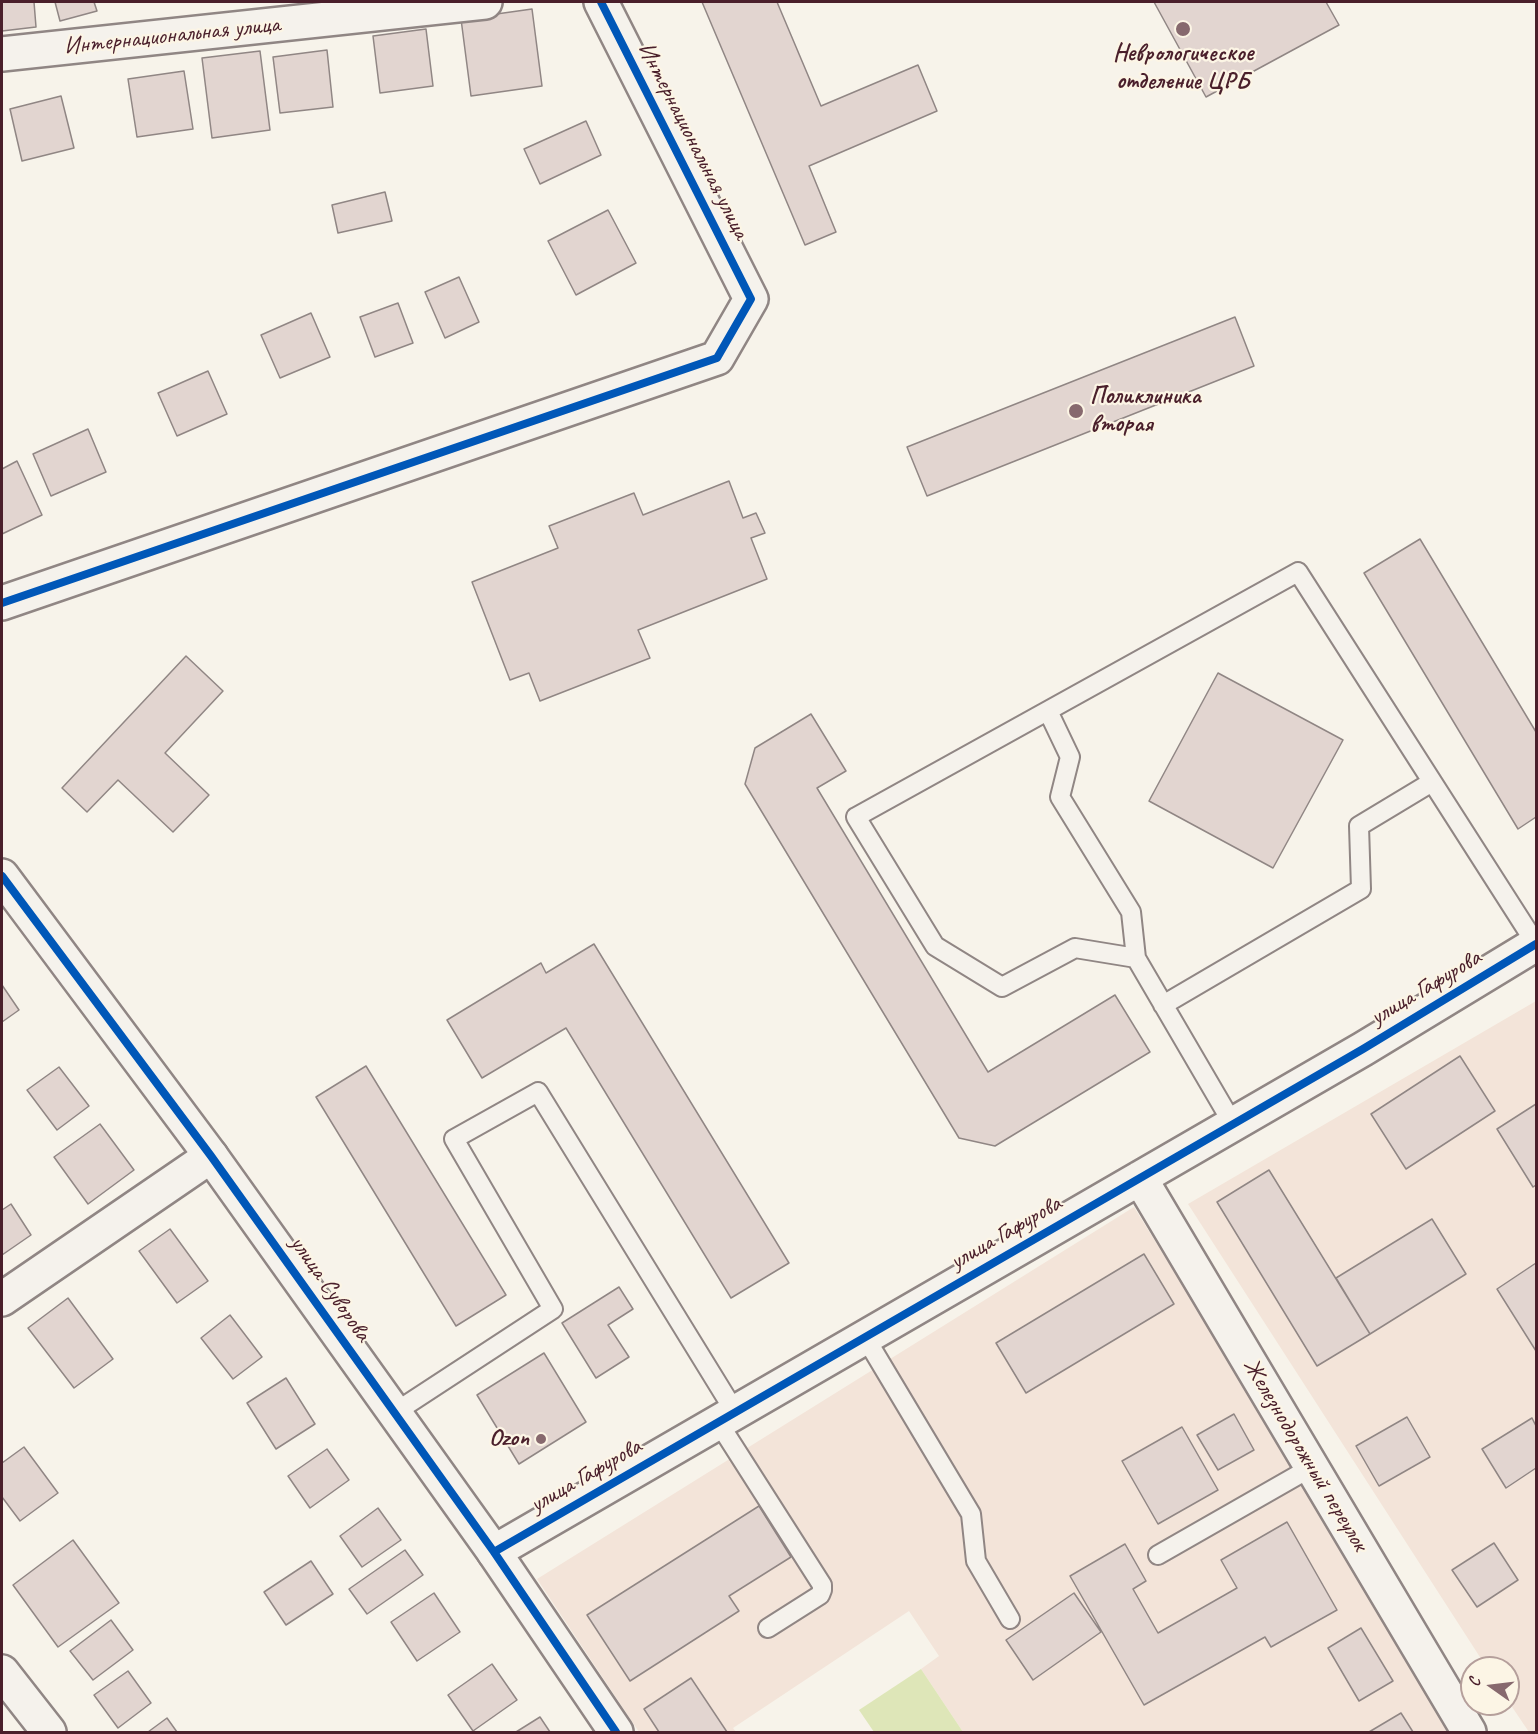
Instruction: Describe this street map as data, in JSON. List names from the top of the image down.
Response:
{
  "streets": {
    "street": [
      "Интернациональная улица",
      "улица Гафурова",
      "улица Суворова",
      "Железнодорожный переулок"
    ]
  },
  "crossings": [
    ["улица Гафурова", "улица Суворова"],
    ["улица Гафурова", "Железнодорожный переулок"]
  ],
  "places": ["Неврологическое отделение ЦРБ", "Поликлиника вторая", "Ozon"],
  "north": "left"
}
